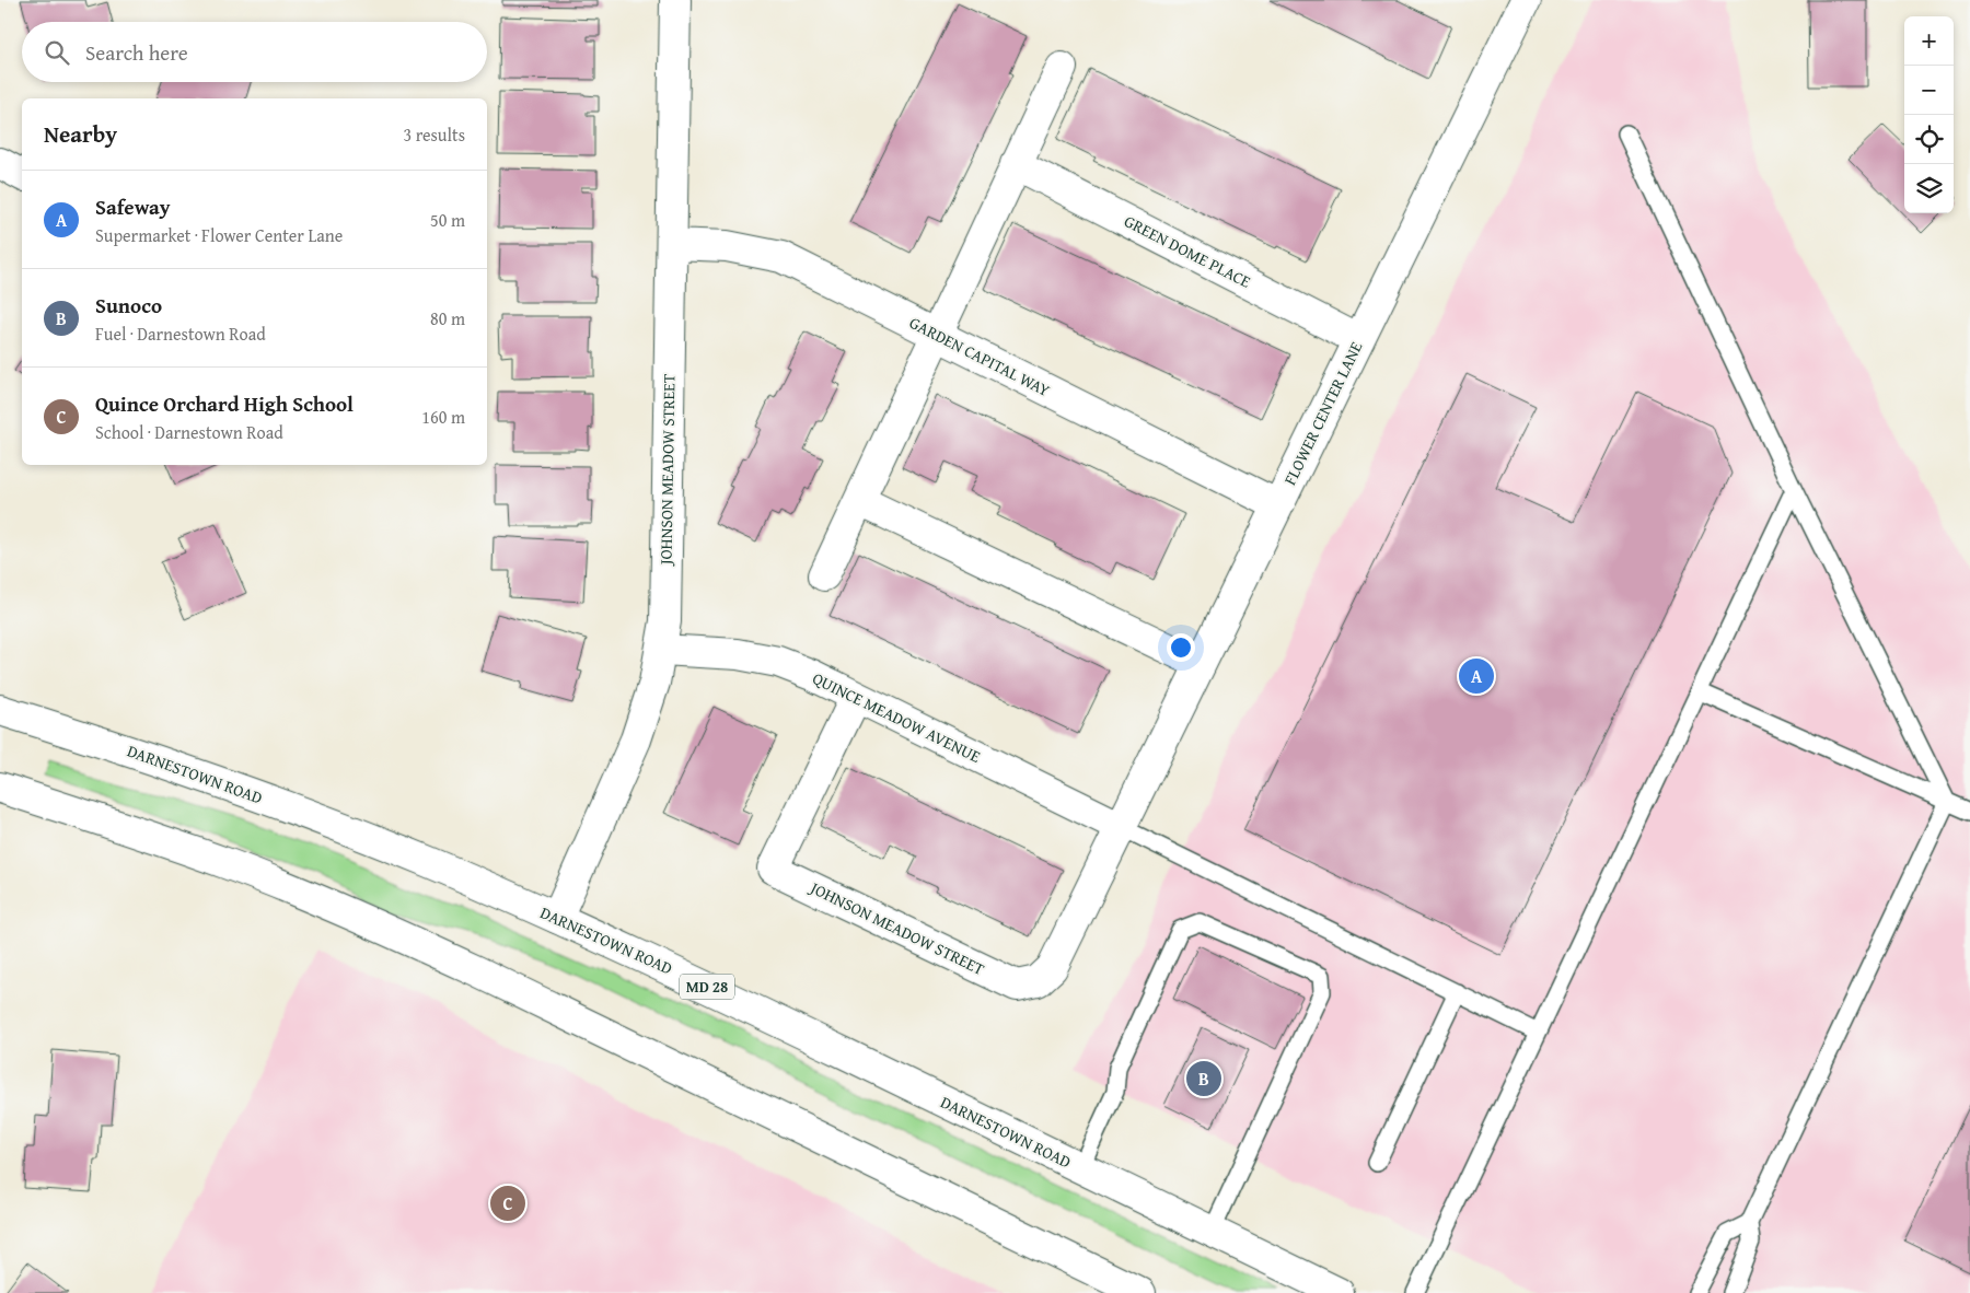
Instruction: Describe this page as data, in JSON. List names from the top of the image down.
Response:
{
  "streets": {
    "street": [
      "GREEN DOME PLACE",
      "GARDEN CAPITAL WAY",
      "FLOWER CENTER LANE",
      "JOHNSON MEADOW STREET",
      "QUINCE MEADOW AVENUE",
      "DARNESTOWN ROAD",
      "MD 28"
    ]
  },
  "crossings": [
    ["GREEN DOME PLACE", "FLOWER CENTER LANE"],
    ["GARDEN CAPITAL WAY", "FLOWER CENTER LANE"],
    ["GARDEN CAPITAL WAY", "JOHNSON MEADOW STREET"],
    ["FLOWER CENTER LANE", "JOHNSON MEADOW STREET"],
    ["FLOWER CENTER LANE", "QUINCE MEADOW AVENUE"],
    ["JOHNSON MEADOW STREET", "QUINCE MEADOW AVENUE"],
    ["JOHNSON MEADOW STREET", "DARNESTOWN ROAD"]
  ],
  "page": {
    "map_buttons": ["+", "−"],
    "search": "Search here",
    "heading": ["Nearby", "3 results"],
    "list": [
      {
        "mark": "A",
        "name": "Safeway",
        "note": "Supermarket · Flower Center Lane",
        "value": "50 m"
      },
      {
        "mark": "B",
        "name": "Sunoco",
        "note": "Fuel · Darnestown Road",
        "value": "80 m"
      },
      {
        "mark": "C",
        "name": "Quince Orchard High School",
        "note": "School · Darnestown Road",
        "value": "160 m"
      }
    ],
    "pins": ["A", "B", "C"]
  }
}
